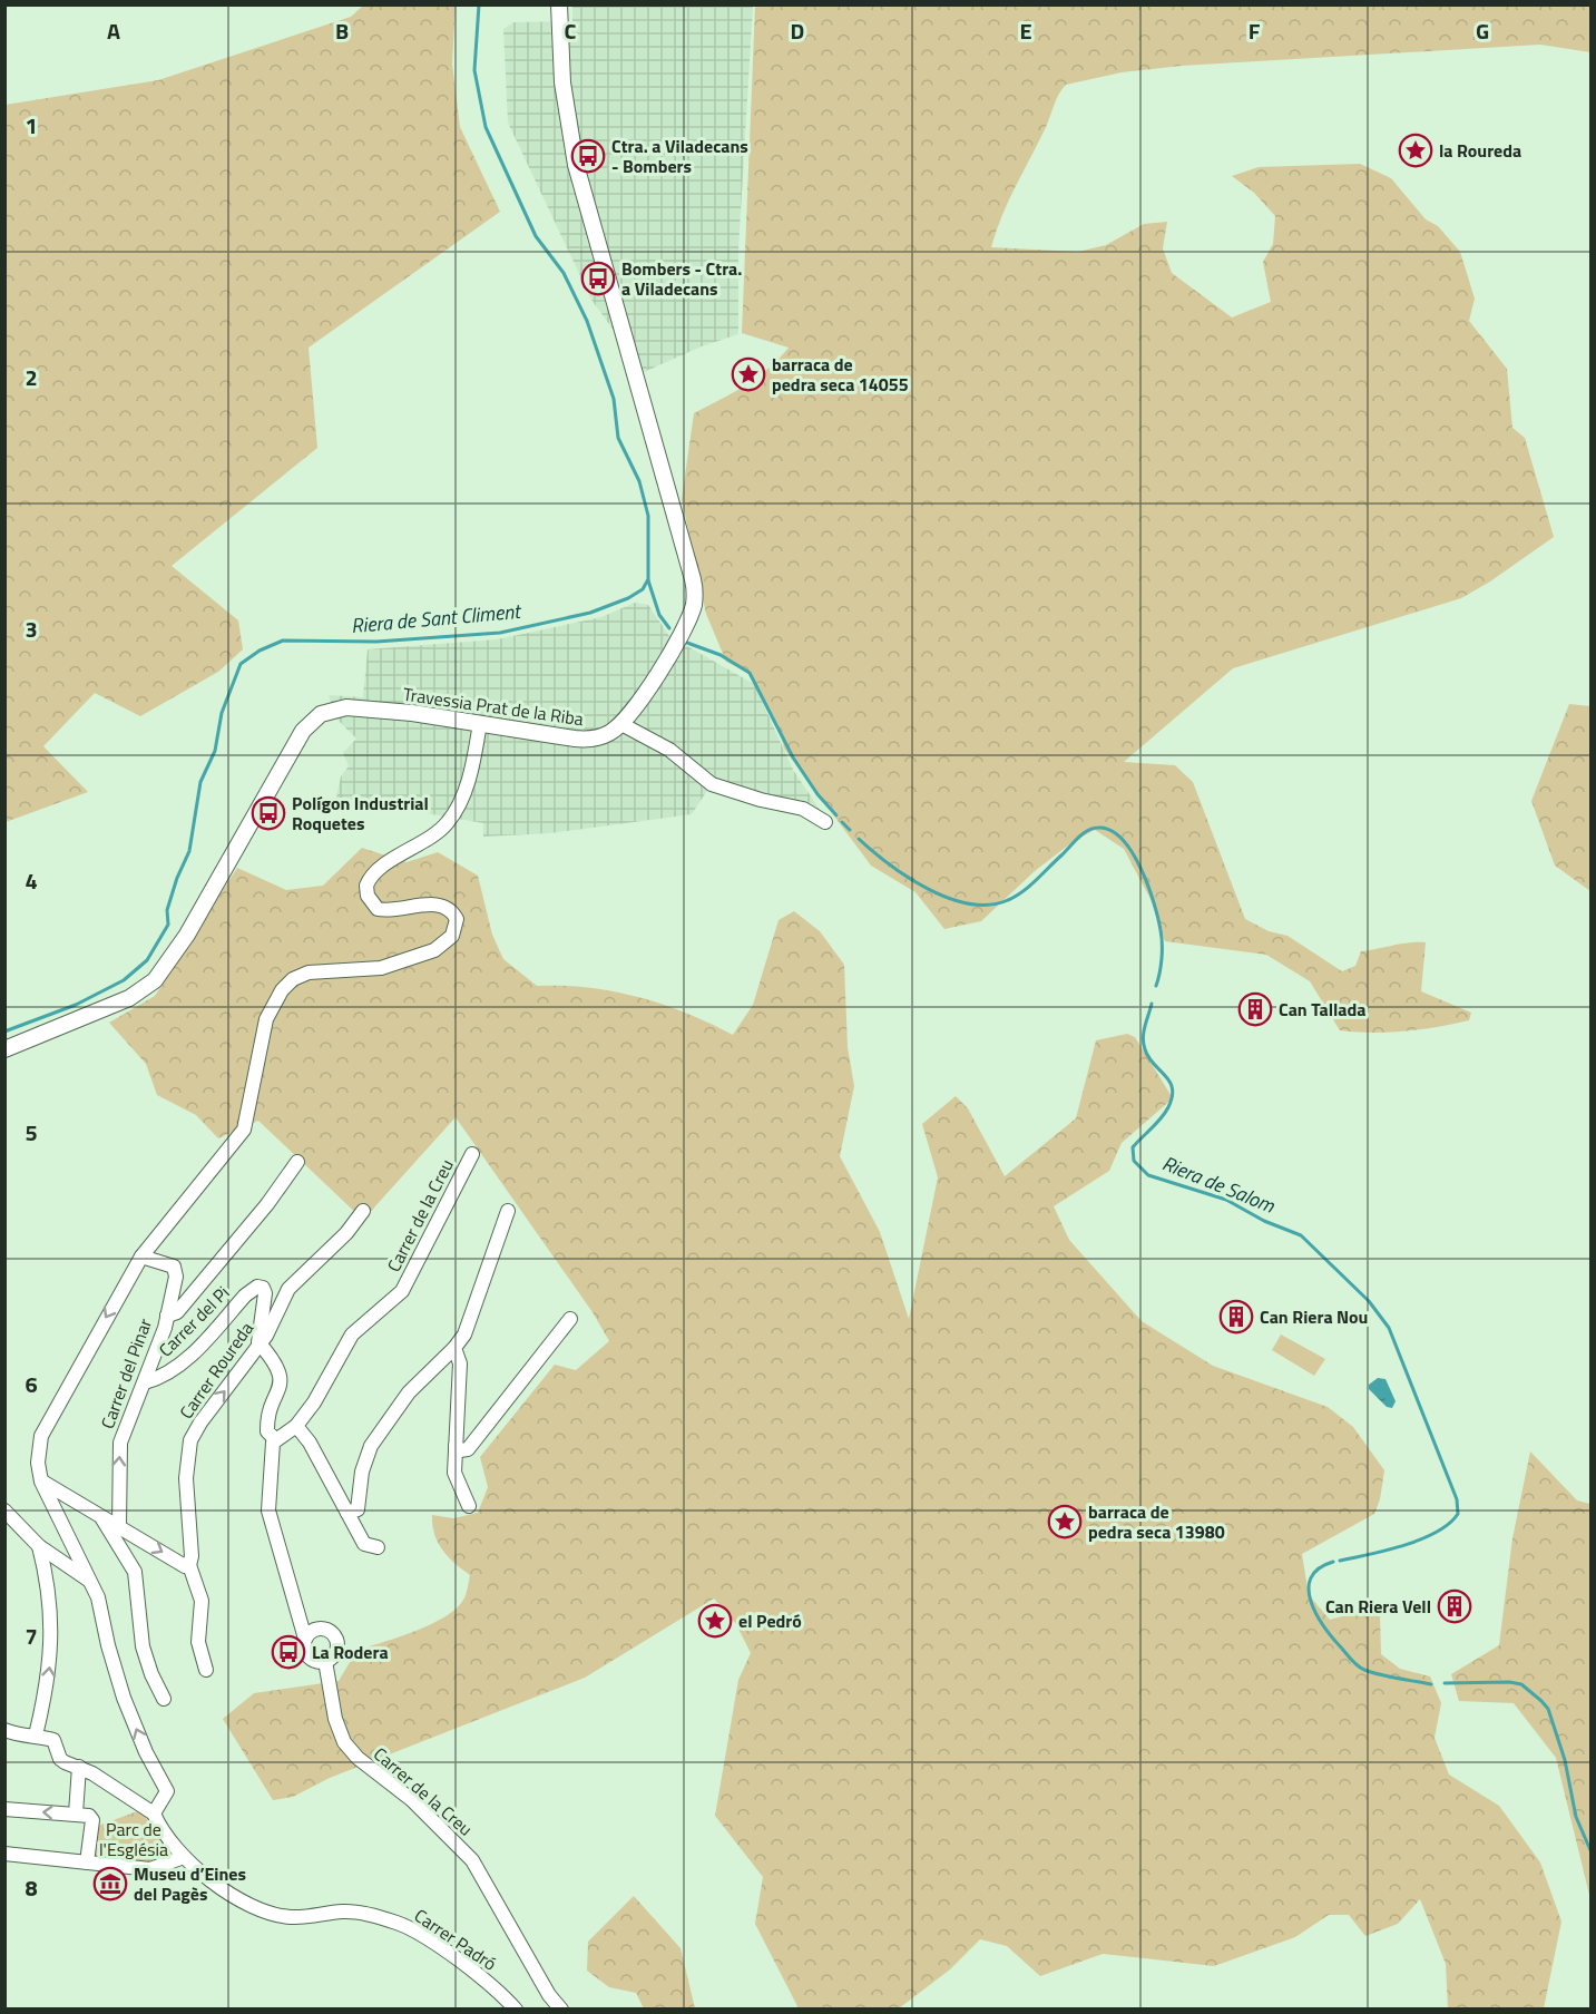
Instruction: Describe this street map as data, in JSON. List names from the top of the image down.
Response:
{
  "streets": {
    "street": [
      "Travessia Prat de la Riba",
      "Carrer de la Creu",
      "Carrer del Pi",
      "Carrer Roureda",
      "Carrer del Pinar",
      "Carrer Padró"
    ]
  },
  "crossings": [
    ["Carrer del Pi", "Carrer Roureda"],
    ["Carrer del Pi", "Carrer del Pinar"]
  ],
  "one_way": ["Carrer Roureda"],
  "water": ["Riera de Sant Climent", "Riera de Salom"],
  "parks": ["Parc de l'Església"],
  "places": {
    "place": [
      "la Roureda",
      "barraca de pedra seca 14055",
      "barraca de pedra seca 13980",
      "el Pedró"
    ],
    "bus stop": [
      "Ctra. a Viladecans - Bombers",
      "Bombers - Ctra. a Viladecans",
      "Polígon Industrial Roquetes",
      "La Rodera"
    ],
    "building": ["Can Tallada", "Can Riera Nou", "Can Riera Vell"],
    "museum": ["Museu d’Eines del Pagès"]
  },
  "grid": {
    "columns": [
      "A",
      "B",
      "C",
      "D",
      "E",
      "F",
      "G"
    ],
    "rows": [
      "1",
      "2",
      "3",
      "4",
      "5",
      "6",
      "7",
      "8"
    ]
  }
}
